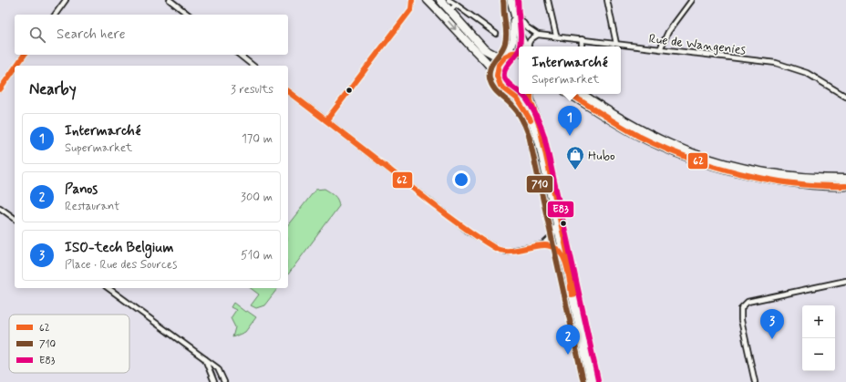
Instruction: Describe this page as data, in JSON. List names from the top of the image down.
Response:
{
  "streets": {
    "street": ["Rue de Wangenies"]
  },
  "places": {
    "shop": ["Hubo"]
  },
  "lines": ["transit line 62", "transit line E83", "transit line 710"],
  "legend": ["62", "710", "E83"],
  "page": {
    "search": "Search here",
    "popup": ["Intermarché", "Supermarket"],
    "heading": ["Nearby", "3 results"],
    "pins": ["1", "3", "2"],
    "list": [
      {
        "mark": "1",
        "name": "Intermarché",
        "note": "Supermarket",
        "value": "170 m"
      },
      {
        "mark": "2",
        "name": "Panos",
        "note": "Restaurant",
        "value": "300 m"
      },
      {
        "mark": "3",
        "name": "ISO-tech Belgium",
        "note": "Place · Rue des Sources",
        "value": "510 m"
      }
    ],
    "map_buttons": ["+", "−"]
  }
}
